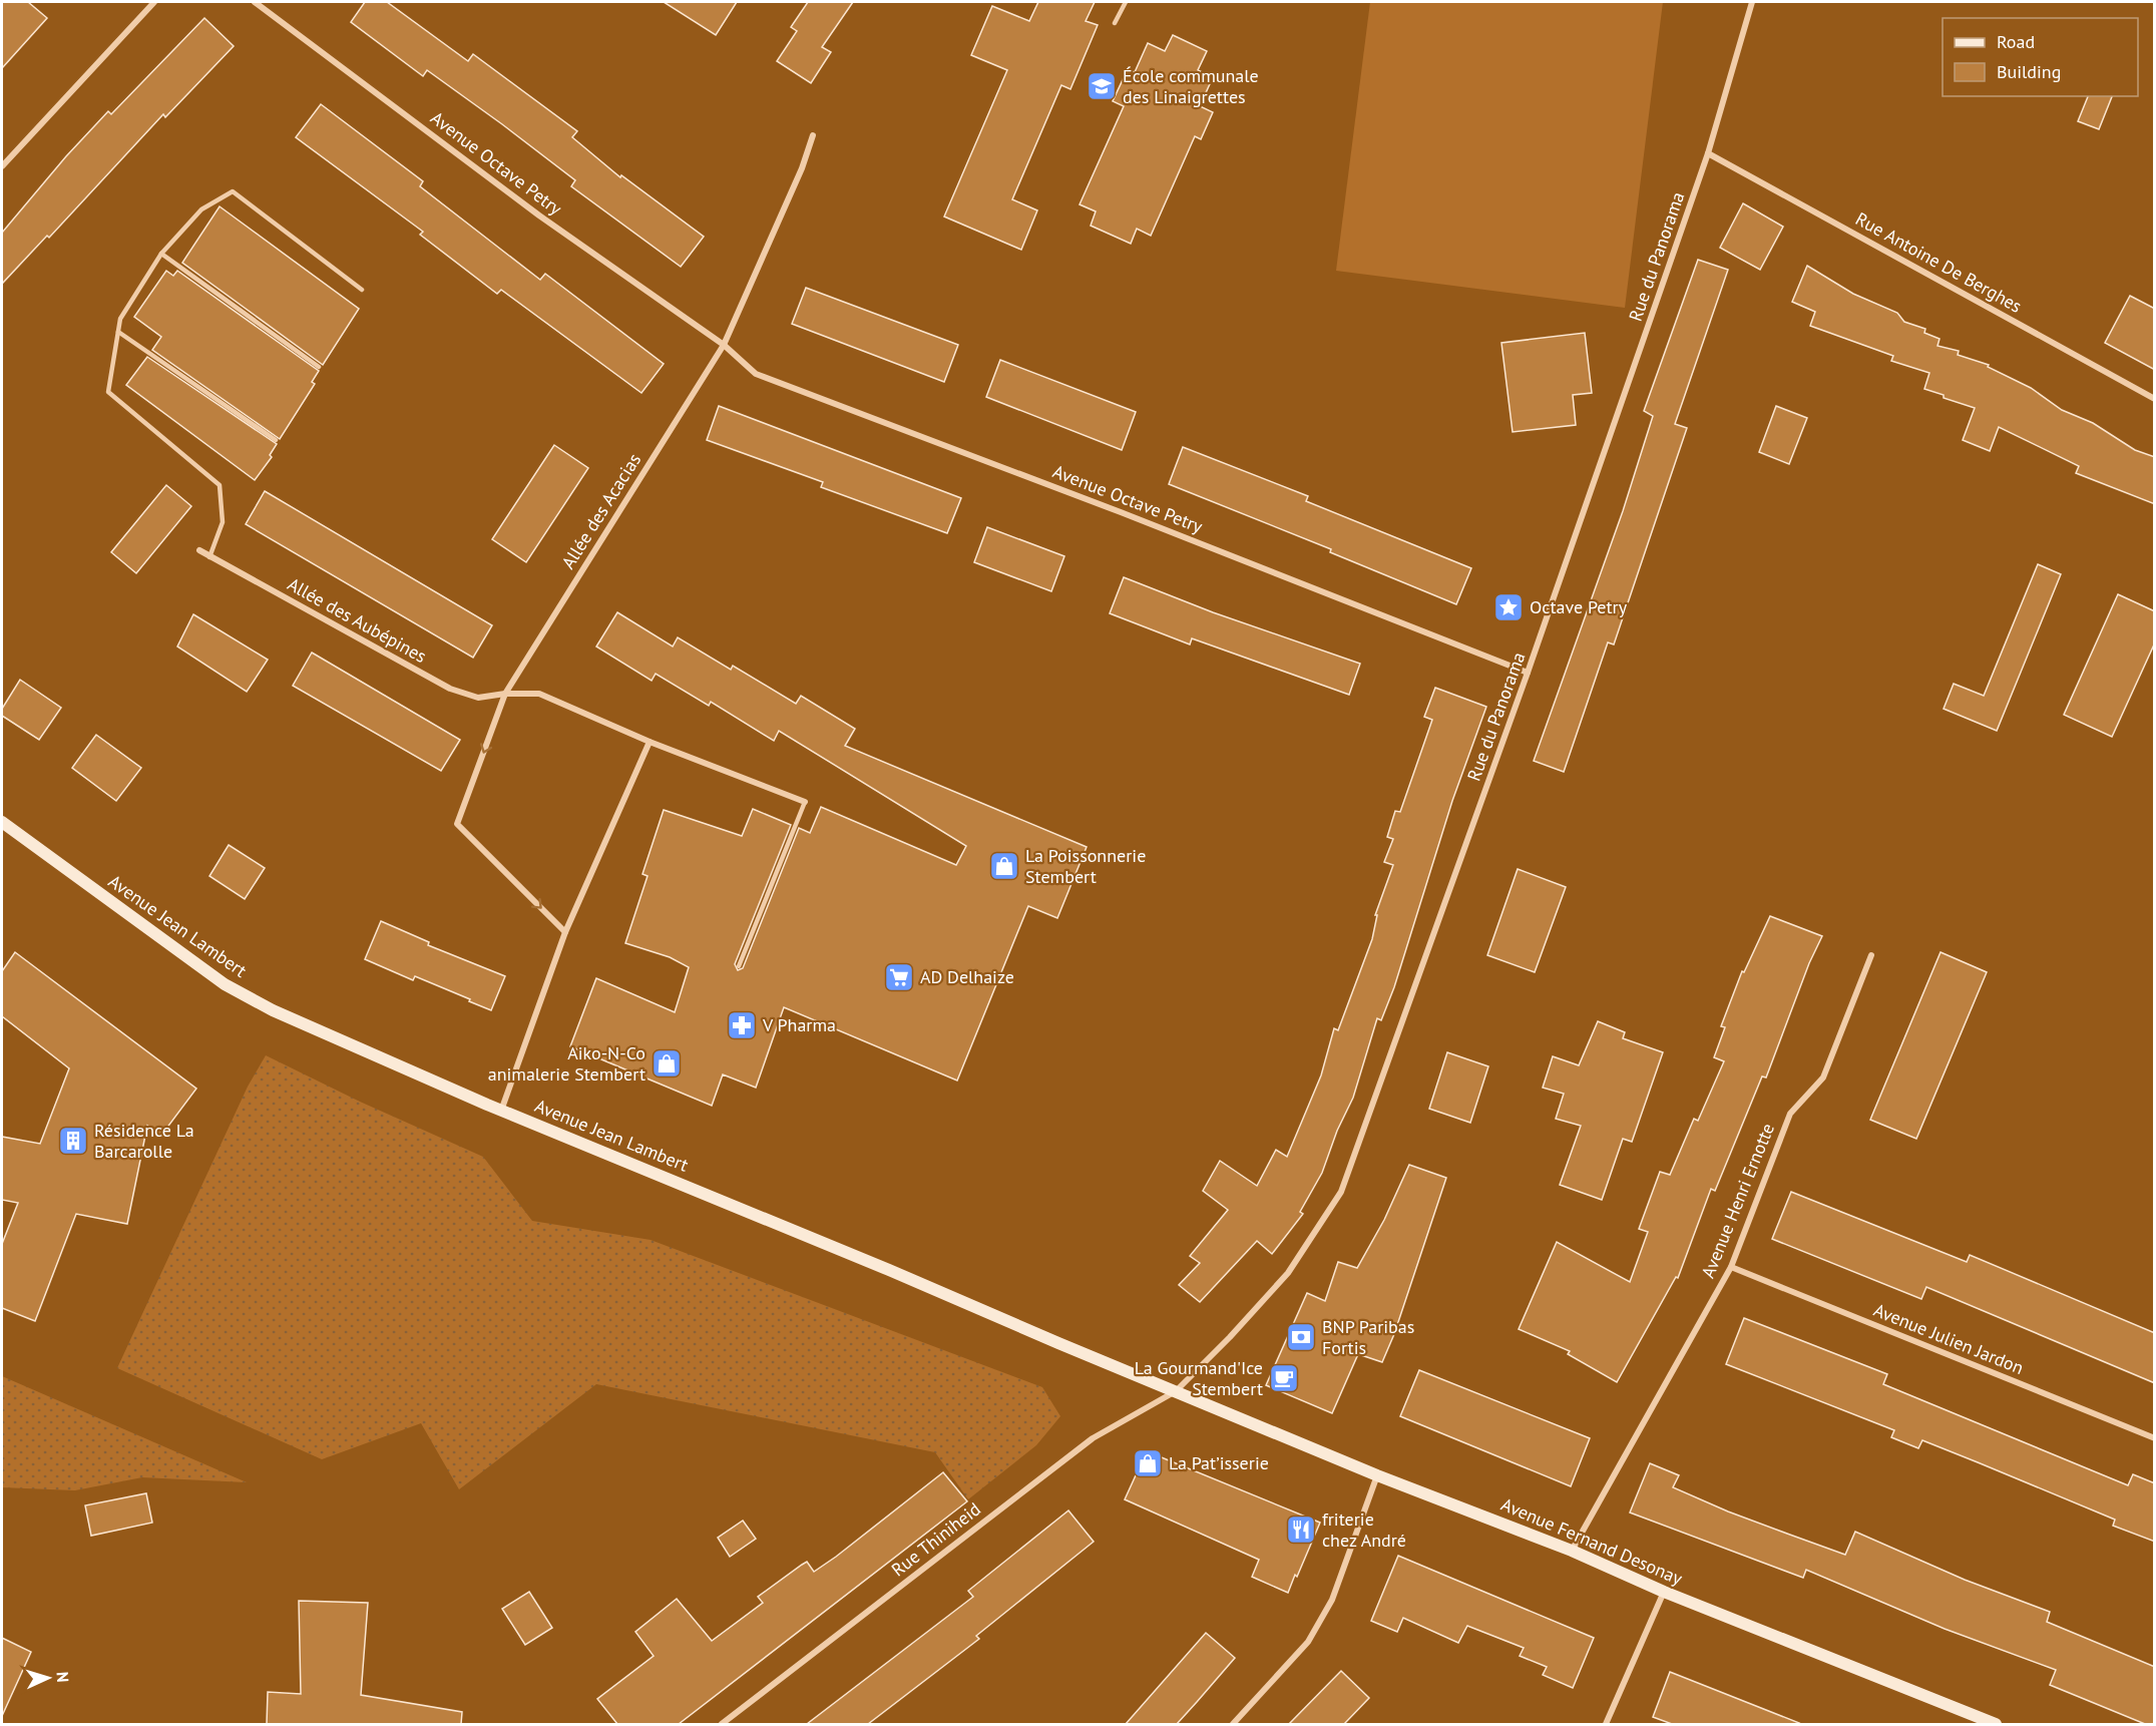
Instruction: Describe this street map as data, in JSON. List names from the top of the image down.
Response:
{
  "streets": {
    "main road": ["Avenue Jean Lambert", "Avenue Fernand Desonay"],
    "street": [
      "Avenue Octave Petry",
      "Rue du Panorama",
      "Rue Antoine De Berghes",
      "Allée des Acacias",
      "Allée des Aubépines",
      "Avenue Henri Ernotte",
      "Avenue Julien Jardon",
      "Rue Thiniheid"
    ]
  },
  "crossings": [
    ["Avenue Octave Petry", "Rue du Panorama"],
    ["Avenue Octave Petry", "Allée des Acacias"],
    ["Rue du Panorama", "Rue Antoine De Berghes"],
    ["Rue du Panorama", "Avenue Jean Lambert"],
    ["Rue du Panorama", "Rue Thiniheid"],
    ["Rue du Panorama", "Avenue Fernand Desonay"],
    ["Allée des Acacias", "Allée des Aubépines"],
    ["Avenue Jean Lambert", "Rue Thiniheid"],
    ["Avenue Jean Lambert", "Avenue Fernand Desonay"],
    ["Avenue Henri Ernotte", "Avenue Julien Jardon"],
    ["Avenue Henri Ernotte", "Avenue Fernand Desonay"],
    ["Rue Thiniheid", "Avenue Fernand Desonay"]
  ],
  "one_way": ["Allée des Acacias"],
  "places": {
    "school or university": ["École communale des Linaigrettes"],
    "place": ["Octave Petry"],
    "shop": ["La Poissonnerie Stembert", "Aiko-N-Co animalerie Stembert", "La Pat’isserie"],
    "supermarket": ["AD Delhaize"],
    "pharmacy": ["V Pharma"],
    "building": ["Résidence La Barcarolle"],
    "bank": ["BNP Paribas Fortis"],
    "cafe": ["La Gourmand'Ice Stembert"],
    "restaurant": ["friterie chez André"]
  },
  "legend": ["Road", "Building"],
  "north": "right"
}
